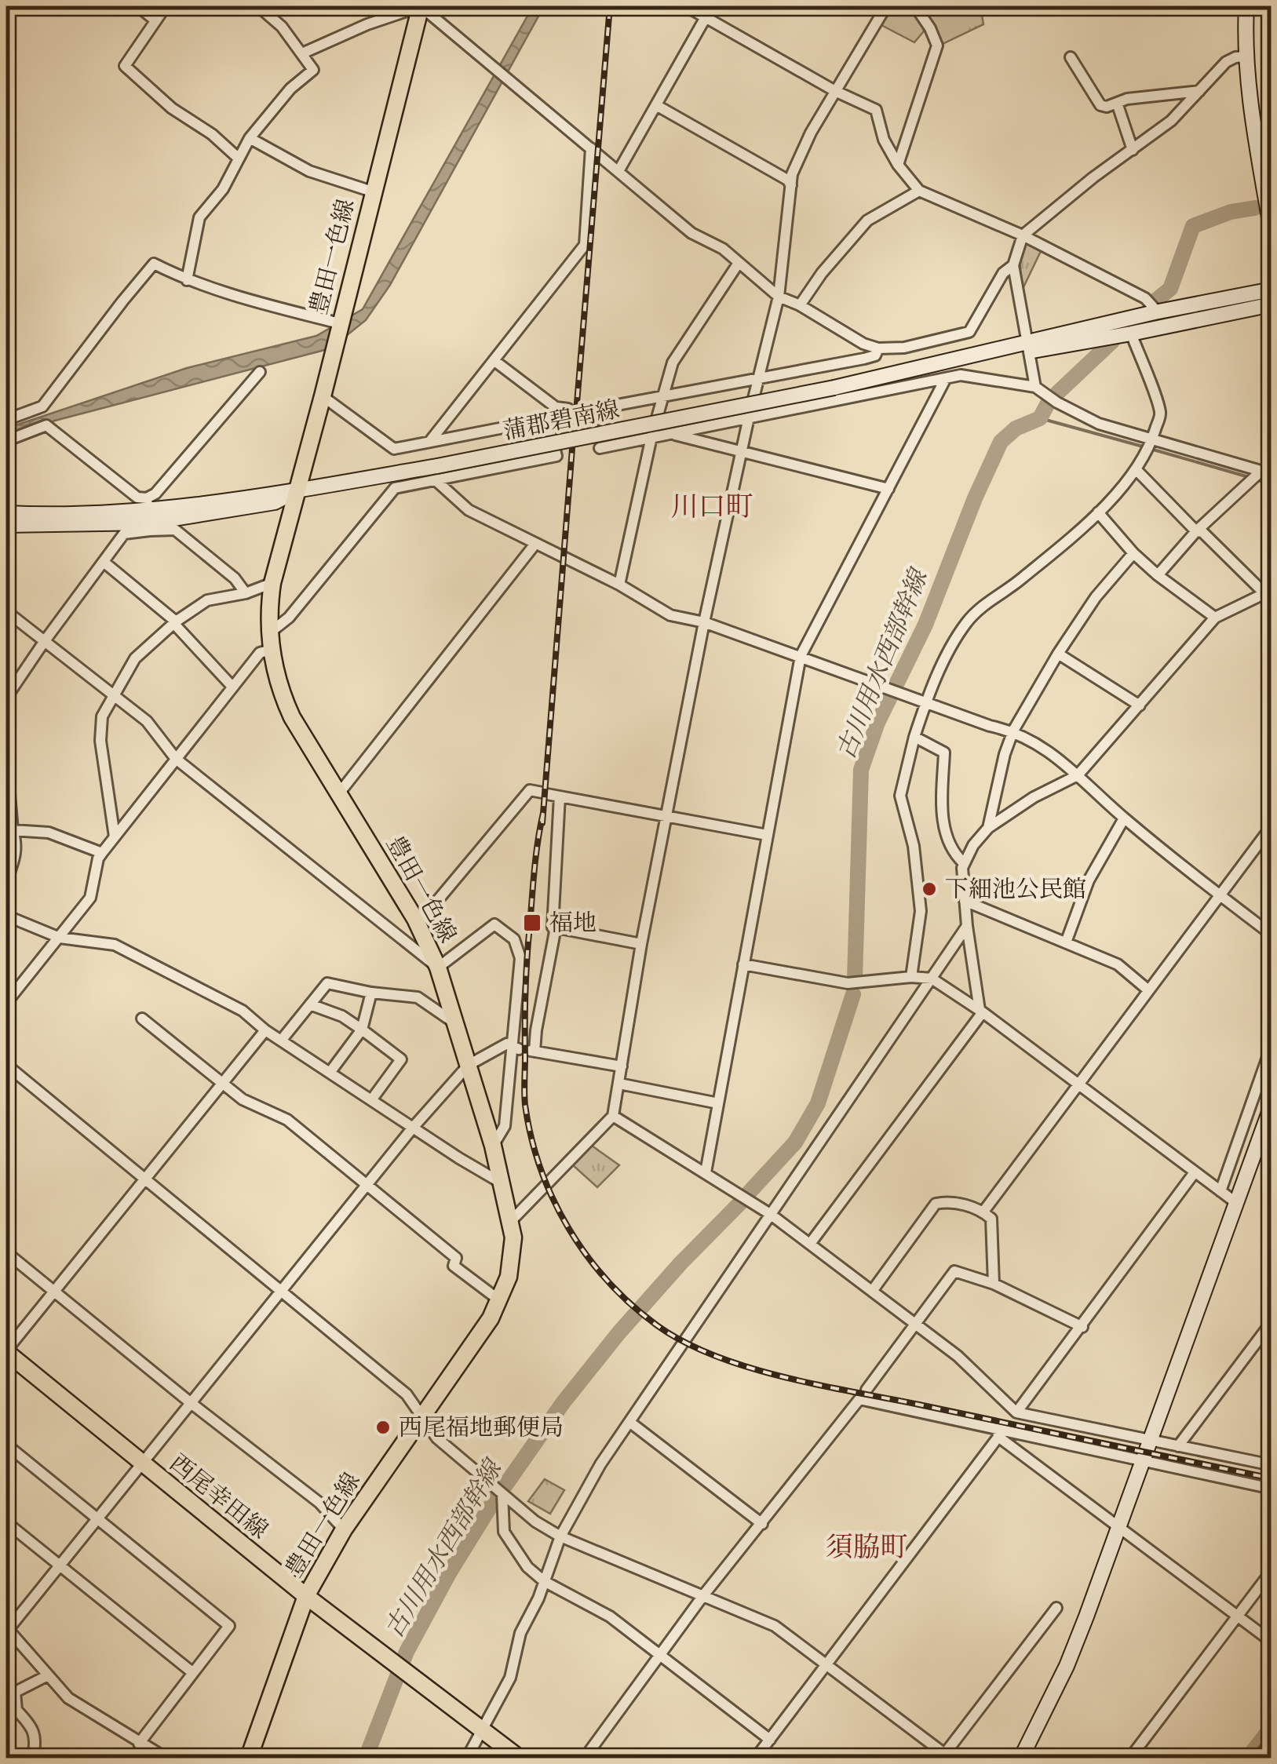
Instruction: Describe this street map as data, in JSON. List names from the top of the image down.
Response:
{
  "streets": {
    "main road": ["豊田一色線", "蒲郡碧南線", "西尾幸田線"]
  },
  "crossings": [
    ["豊田一色線", "蒲郡碧南線"],
    ["豊田一色線", "西尾幸田線"]
  ],
  "districts": ["川口町", "須脇町"],
  "water": ["古川用水西部幹線"],
  "places": {
    "other": ["下細池公民館", "西尾福地郵便局"],
    "transit": ["福地"]
  }
}
